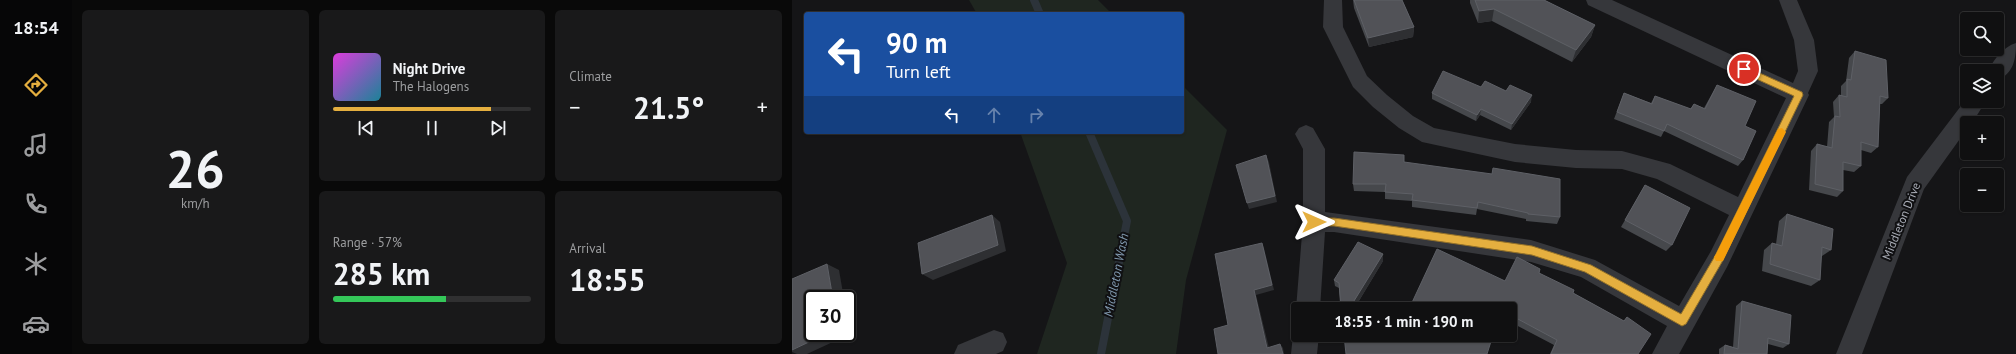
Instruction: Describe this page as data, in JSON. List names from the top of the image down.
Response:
{
  "streets": {
    "street": ["Middleton Drive"]
  },
  "water": ["Middleton Wash"],
  "page": {
    "tabs": "18:54",
    "tile": [
      ["26", "km/h"],
      "Climate",
      ["Range · 57%", "285 km"],
      ["Arrival", "18:55"]
    ],
    "map_buttons": ["+", "−"],
    "turn": ["90 m", "Turn left"],
    "song": ["Night Drive", "The Halogens"],
    "heat": ["−", "21.5°", "+"],
    "limit": "30",
    "trip": "18:55 · 1 min · 190 m"
  }
}
